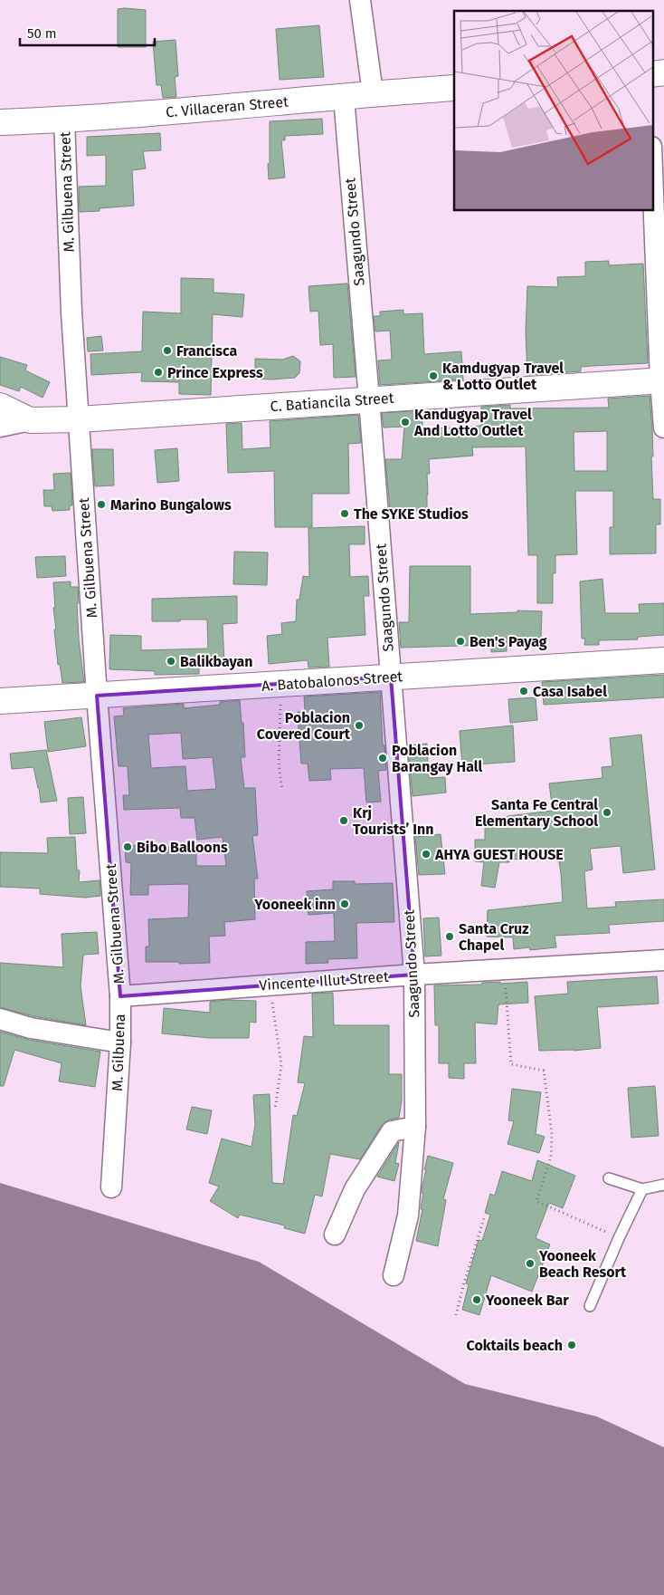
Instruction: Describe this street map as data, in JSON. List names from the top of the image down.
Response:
{
  "streets": {
    "main road": ["C. Villaceran Street", "C. Batiancila Street", "A. Batobalonos Street"],
    "street": [
      "M. Gilbuena Street",
      "Saagundo Street",
      "Vincente Illut Street",
      "M. Gilbuena"
    ]
  },
  "crossings": [
    ["C. Villaceran Street", "M. Gilbuena Street"],
    ["C. Villaceran Street", "Saagundo Street"],
    ["M. Gilbuena Street", "C. Batiancila Street"],
    ["M. Gilbuena Street", "A. Batobalonos Street"],
    ["M. Gilbuena Street", "Vincente Illut Street"],
    ["M. Gilbuena Street", "M. Gilbuena"],
    ["Saagundo Street", "C. Batiancila Street"],
    ["Saagundo Street", "A. Batobalonos Street"],
    ["Saagundo Street", "Vincente Illut Street"],
    ["Vincente Illut Street", "M. Gilbuena"]
  ],
  "places": [
    "Francisca",
    "Prince Express",
    "Kamdugyap Travel & Lotto Outlet",
    "Kandugyap Travel And Lotto Outlet",
    "Marino Bungalows",
    "The SYKE Studios",
    "Ben's Payag",
    "Balikbayan",
    "Casa Isabel",
    "Poblacion Covered Court",
    "Poblacion Barangay Hall",
    "Santa Fe Central Elementary School",
    "Krj Tourists’ Inn",
    "Bibo Balloons",
    "AHYA GUEST HOUSE",
    "Yooneek inn",
    "Santa Cruz Chapel",
    "Yooneek Beach Resort",
    "Yooneek Bar",
    "Coktails beach"
  ],
  "scale_bar": "50 m"
}
